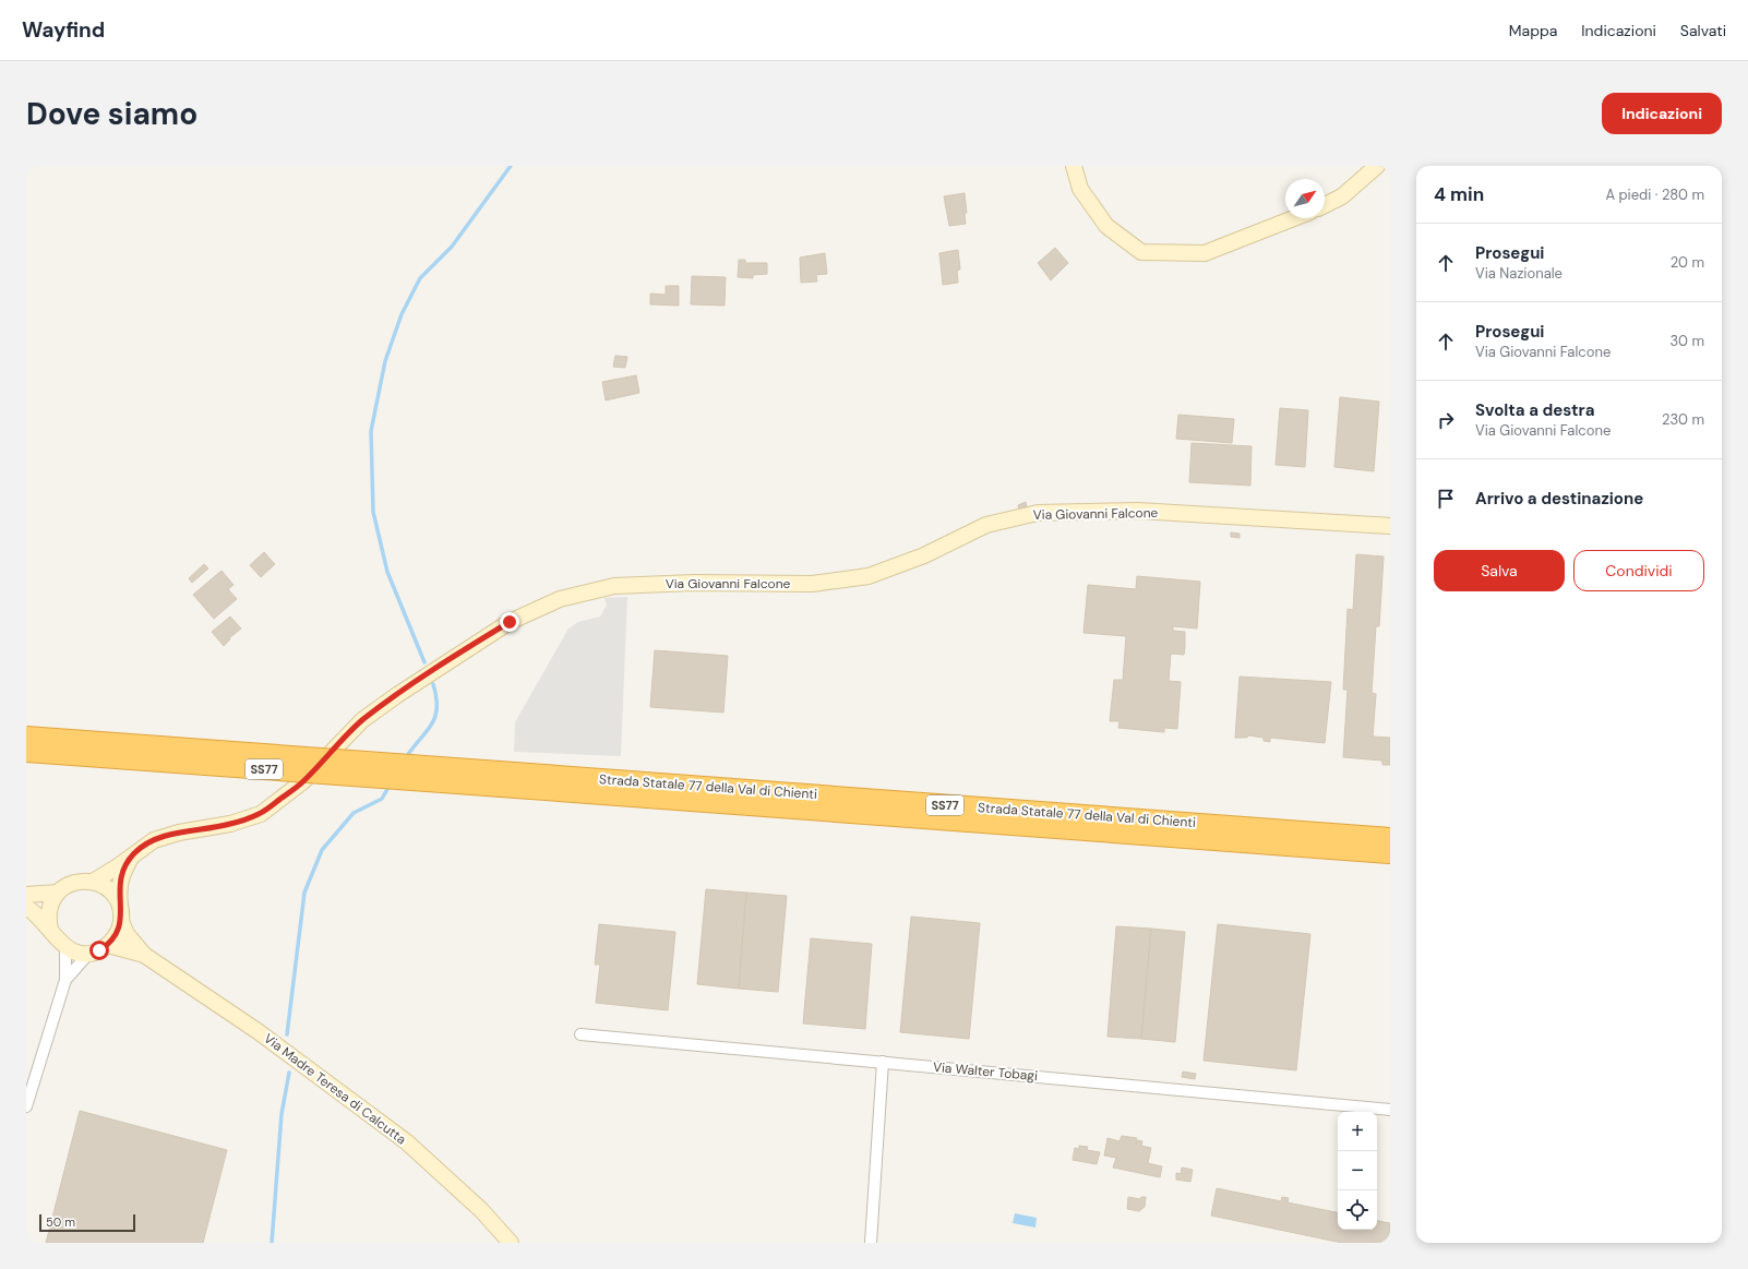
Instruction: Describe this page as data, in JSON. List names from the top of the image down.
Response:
{
  "streets": {
    "highway": ["SS77", "Strada Statale 77 della Val di Chienti"],
    "street": ["Via Giovanni Falcone", "Via Walter Tobagi", "Via Madre Teresa di Calcutta"]
  },
  "crossings": [
    ["Via Giovanni Falcone", "Via Madre Teresa di Calcutta"]
  ],
  "scale_bar": "50 m",
  "north": "top right",
  "page": {
    "header": "Wayfind",
    "nav": ["Mappa", "Indicazioni", "Salvati"],
    "buttons": [
      "Indicazioni",
      ["Salva", "Condividi"]
    ],
    "title": "Dove siamo",
    "heading": ["4 min", "A piedi · 280 m"],
    "list": [
      ["Prosegui", "Via Nazionale", "20 m"],
      ["Prosegui", "Via Giovanni Falcone", "30 m"],
      ["Svolta a destra", "Via Giovanni Falcone", "230 m"],
      "Arrivo a destinazione"
    ],
    "map_buttons": ["+", "−"],
    "scale": "50 m"
  }
}
